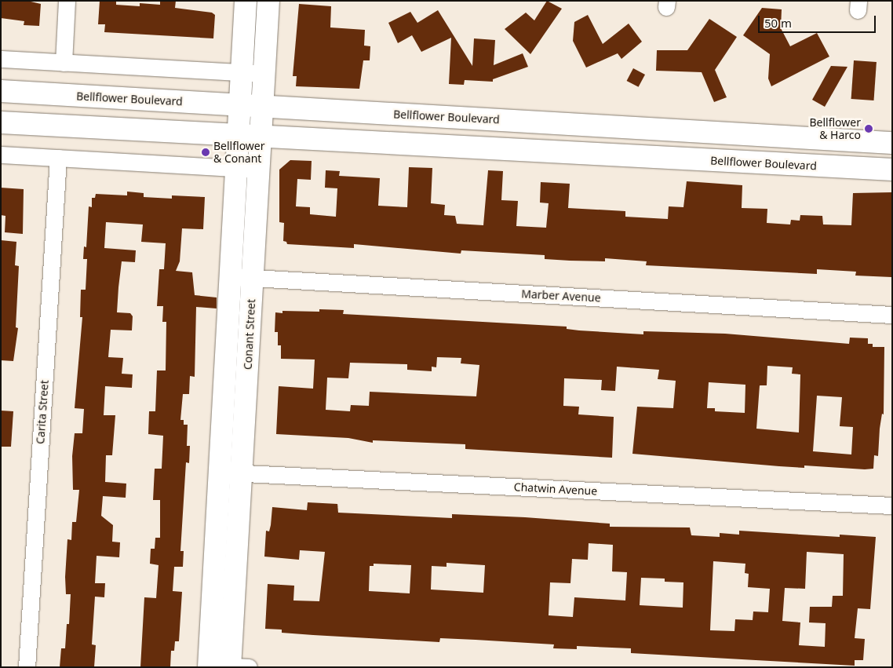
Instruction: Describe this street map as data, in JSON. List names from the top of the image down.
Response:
{
  "streets": {
    "main road": ["Bellflower Boulevard", "Conant Street"],
    "street": ["Marber Avenue", "Carita Street", "Chatwin Avenue"]
  },
  "crossings": [
    ["Bellflower Boulevard", "Conant Street"],
    ["Marber Avenue", "Conant Street"],
    ["Conant Street", "Chatwin Avenue"]
  ],
  "places": ["Bellflower & Harco", "Bellflower & Conant"],
  "scale_bar": "50 m"
}
